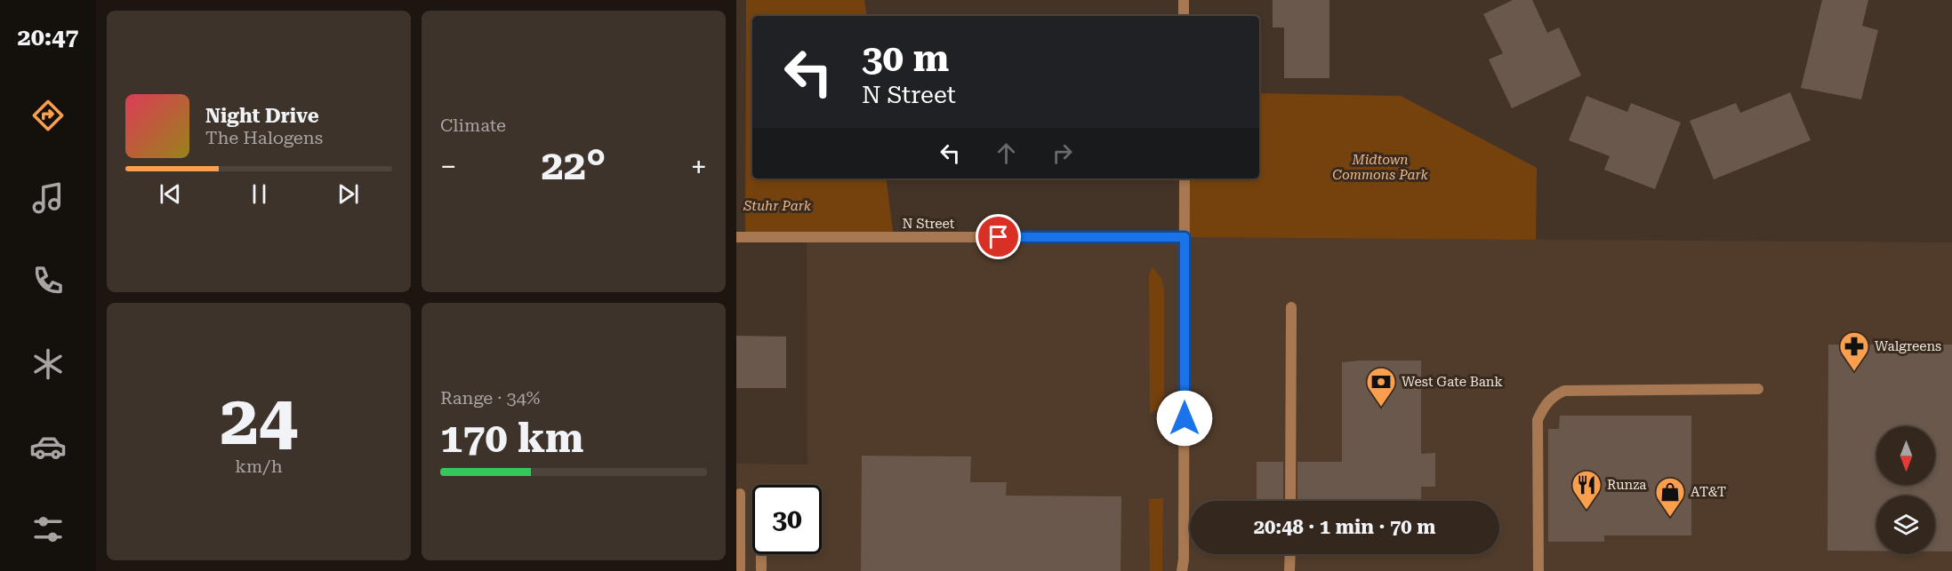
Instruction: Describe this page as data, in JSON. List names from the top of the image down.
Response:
{
  "streets": {
    "street": ["N Street"]
  },
  "parks": ["Midtown Commons Park", "Stuhr Park"],
  "places": {
    "pharmacy": ["Walgreens"],
    "bank": ["West Gate Bank"],
    "restaurant": ["Runza"],
    "shop": ["AT&T"]
  },
  "north": "bottom",
  "page": {
    "tabs": "20:47",
    "tile": [
      "Climate",
      ["24", "km/h"],
      ["Range · 34%", "170 km"]
    ],
    "turn": ["30 m", "N Street"],
    "song": ["Night Drive", "The Halogens"],
    "heat": ["−", "22°", "+"],
    "limit": "30",
    "trip": "20:48 · 1 min · 70 m"
  }
}
